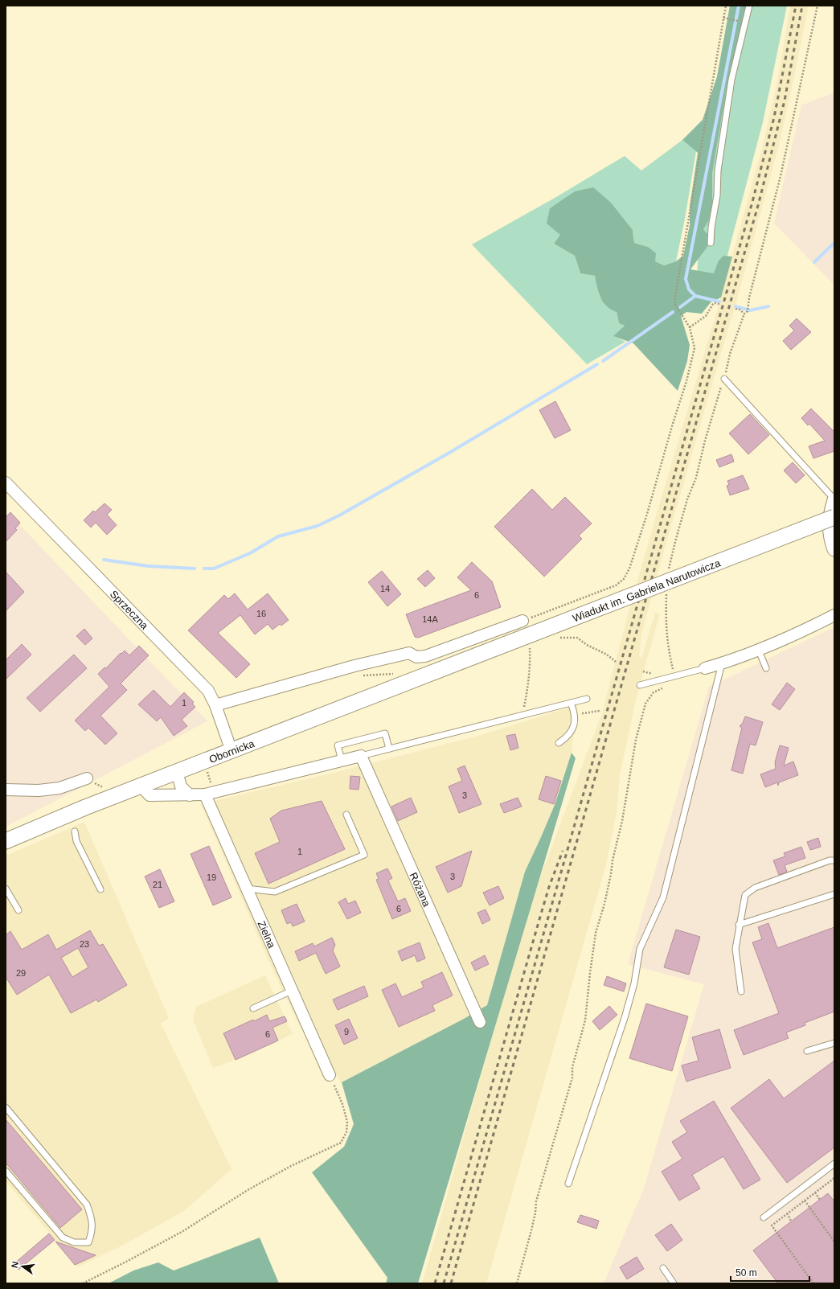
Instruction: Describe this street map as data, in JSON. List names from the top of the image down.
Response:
{
  "streets": {
    "main road": ["Wiadukt im. Gabriela Narutowicza", "Obornicka"],
    "street": ["Sprzeczna", "Różana", "Zielna"]
  },
  "crossings": [
    ["Wiadukt im. Gabriela Narutowicza", "Obornicka"],
    ["Sprzeczna", "Obornicka"]
  ],
  "house_numbers": [
    "14",
    "6",
    "16",
    "14A",
    "1",
    "3",
    "1",
    "3",
    "19",
    "21",
    "6",
    "23",
    "29",
    "9",
    "6"
  ],
  "scale_bar": "50 m",
  "north": "left"
}
